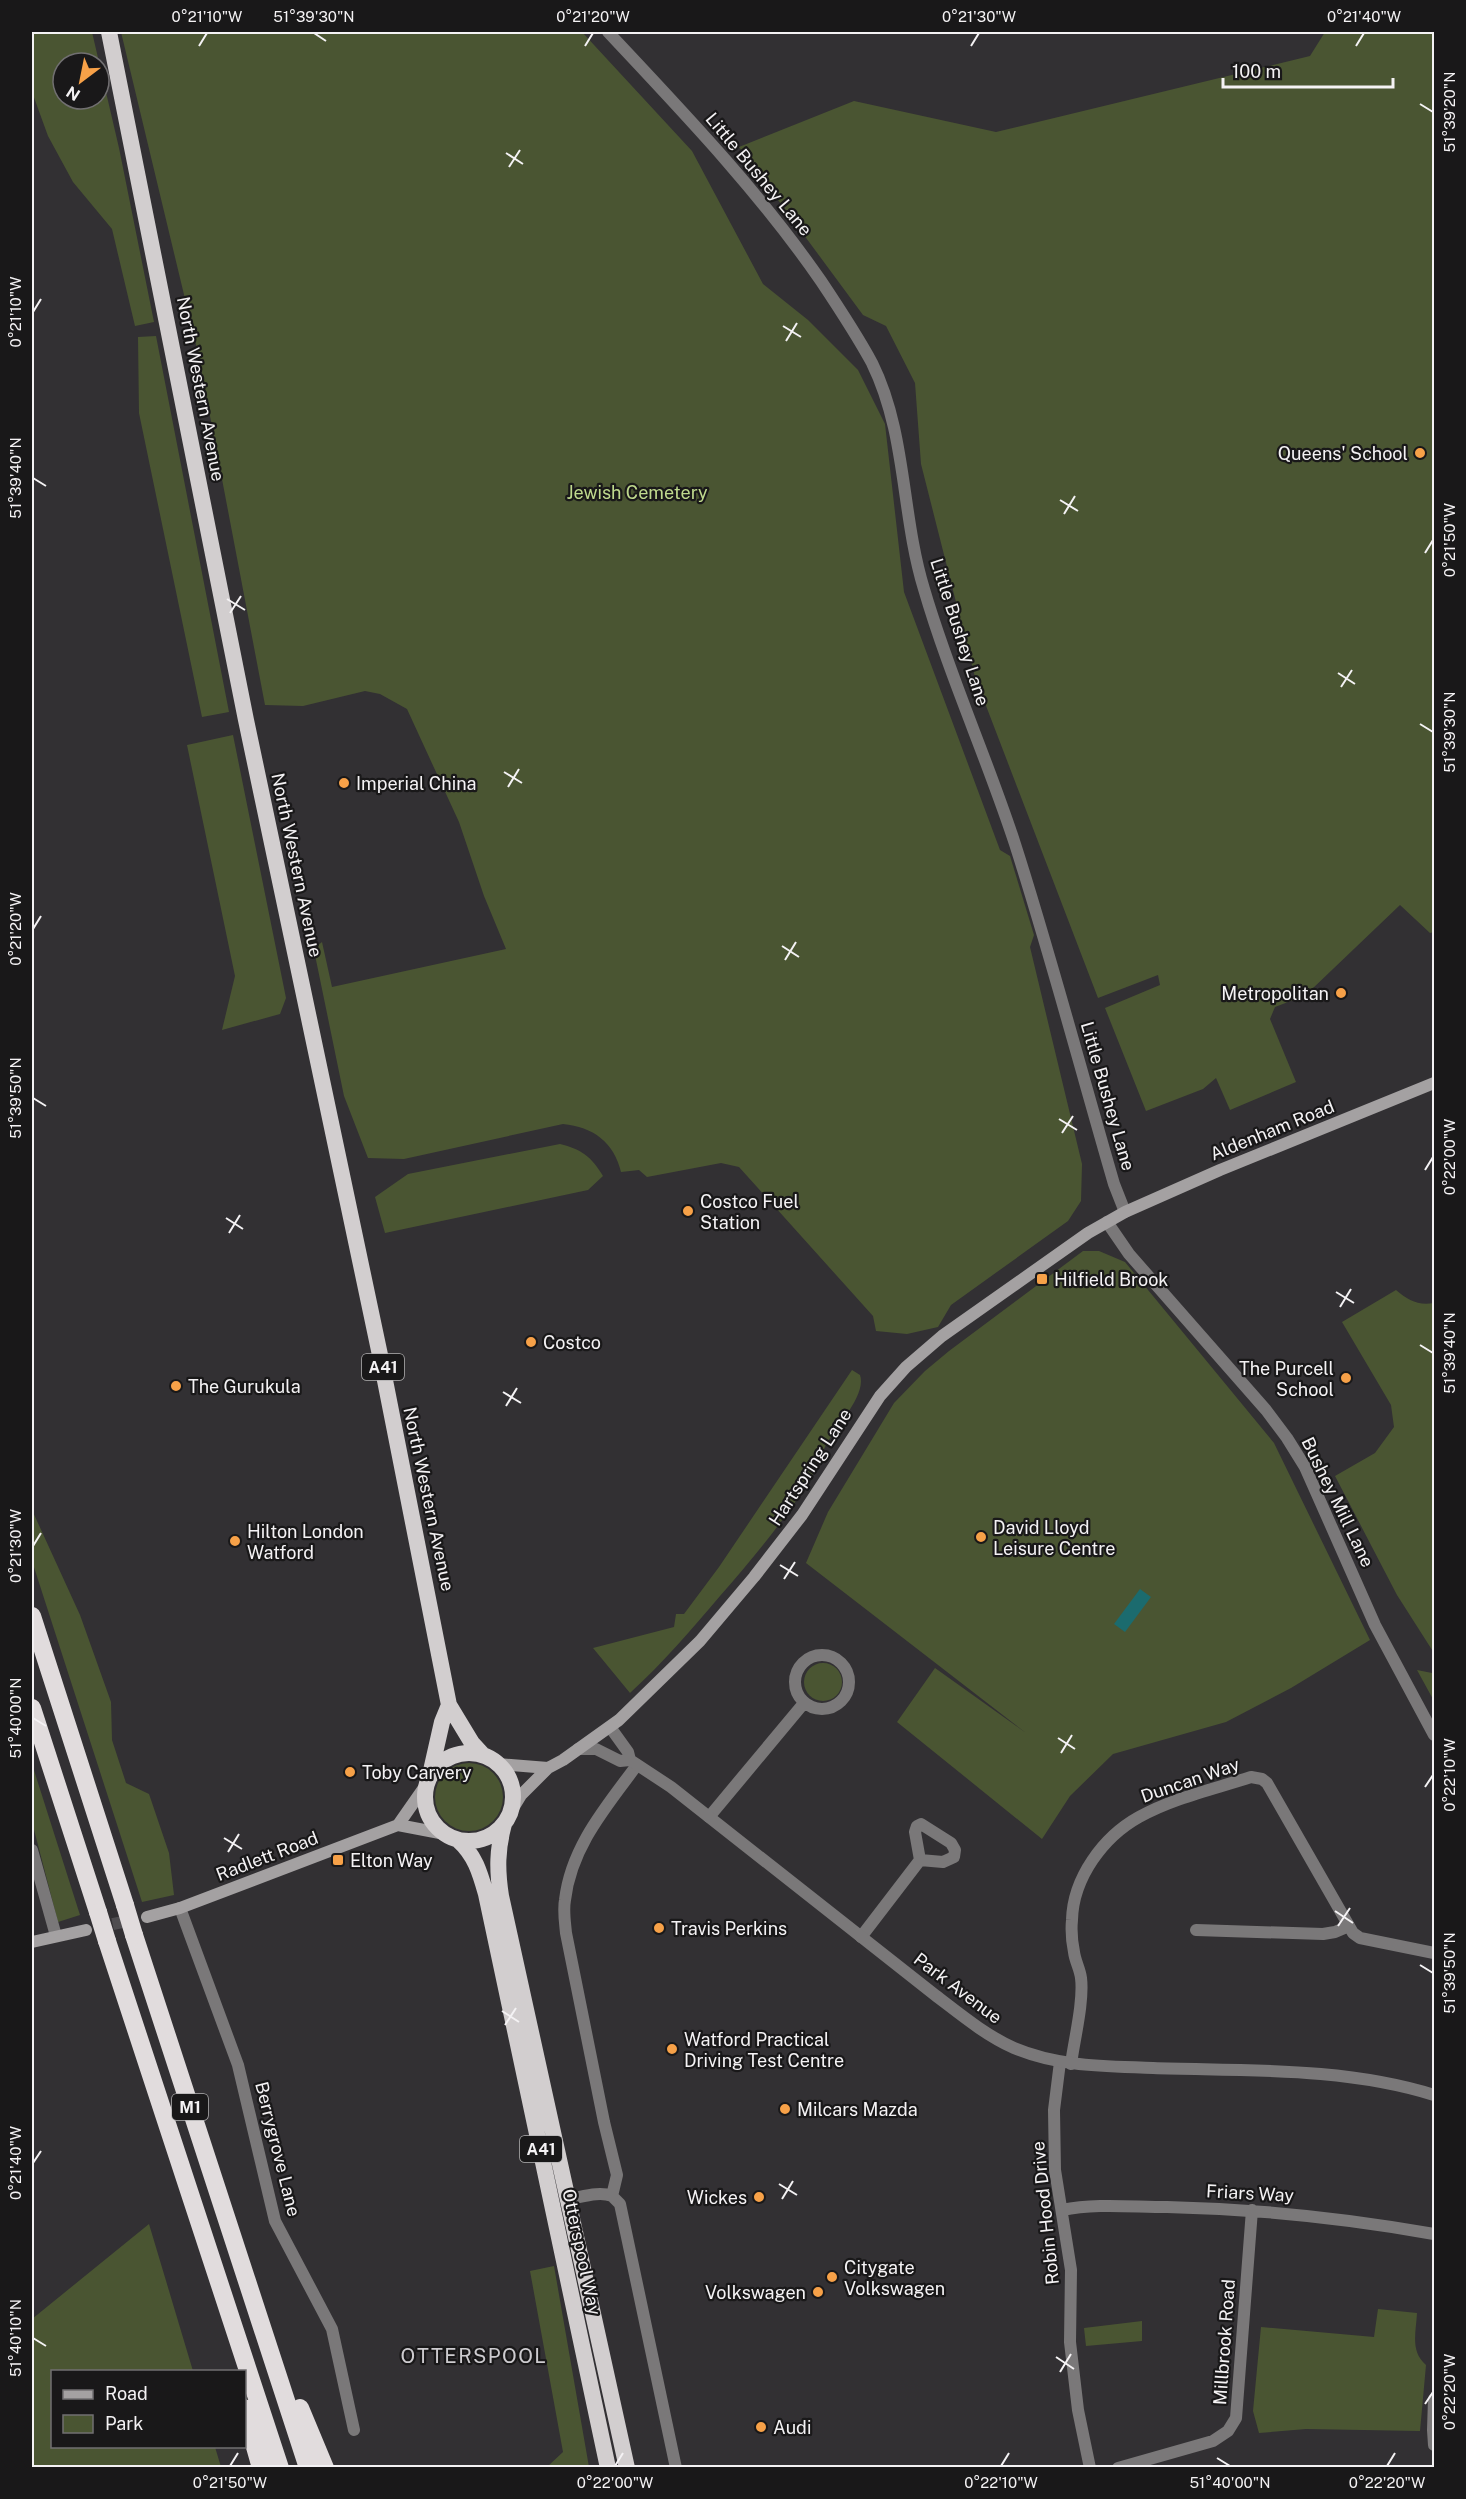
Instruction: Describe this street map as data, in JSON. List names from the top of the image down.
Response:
{
  "streets": {
    "highway": [
      "North Western Avenue",
      "A41",
      "M1",
      "Otterspool Way"
    ],
    "main road": ["Aldenham Road", "Hartspring Lane", "Radlett Road"],
    "street": [
      "Little Bushey Lane",
      "Bushey Mill Lane",
      "Duncan Way",
      "Park Avenue",
      "Berrygrove Lane",
      "Friars Way",
      "Robin Hood Drive",
      "Millbrook Road"
    ]
  },
  "crossings": [
    ["Little Bushey Lane", "Aldenham Road"],
    ["Little Bushey Lane", "Hartspring Lane"],
    ["North Western Avenue", "Hartspring Lane"],
    ["North Western Avenue", "Otterspool Way"],
    ["Aldenham Road", "Hartspring Lane"],
    ["Hartspring Lane", "Bushey Mill Lane"],
    ["Hartspring Lane", "Park Avenue"],
    ["Hartspring Lane", "Otterspool Way"],
    ["Duncan Way", "Park Avenue"],
    ["Duncan Way", "Robin Hood Drive"],
    ["Radlett Road", "Berrygrove Lane"],
    ["Park Avenue", "Robin Hood Drive"],
    ["Friars Way", "Robin Hood Drive"],
    ["Friars Way", "Millbrook Road"]
  ],
  "districts": ["OTTERSPOOL"],
  "parks": ["Jewish Cemetery"],
  "places": {
    "other": [
      "Queens' School",
      "Imperial China",
      "Metropolitan",
      "Costco Fuel Station",
      "Costco",
      "The Purcell School",
      "The Gurukula",
      "David Lloyd Leisure Centre",
      "Hilton London Watford",
      "Toby Carvery",
      "Travis Perkins",
      "Watford Practical Driving Test Centre",
      "Milcars Mazda",
      "Wickes",
      "Citygate Volkswagen",
      "Volkswagen",
      "Audi"
    ],
    "transit": ["Hilfield Brook", "Elton Way"]
  },
  "legend": ["Road", "Park"],
  "scale_bar": "100 m",
  "north": "bottom left",
  "coordinates": [
    "0°21'10\"W",
    "51°39'30\"N",
    "0°21'20\"W",
    "0°21'30\"W",
    "0°21'40\"W",
    "51°39'20\"N",
    "51°39'40\"N",
    "0°21'50\"W",
    "51°39'50\"N",
    "0°22'00\"W",
    "51°40'00\"N",
    "0°22'10\"W",
    "51°40'10\"N",
    "0°22'20\"W"
  ]
}
